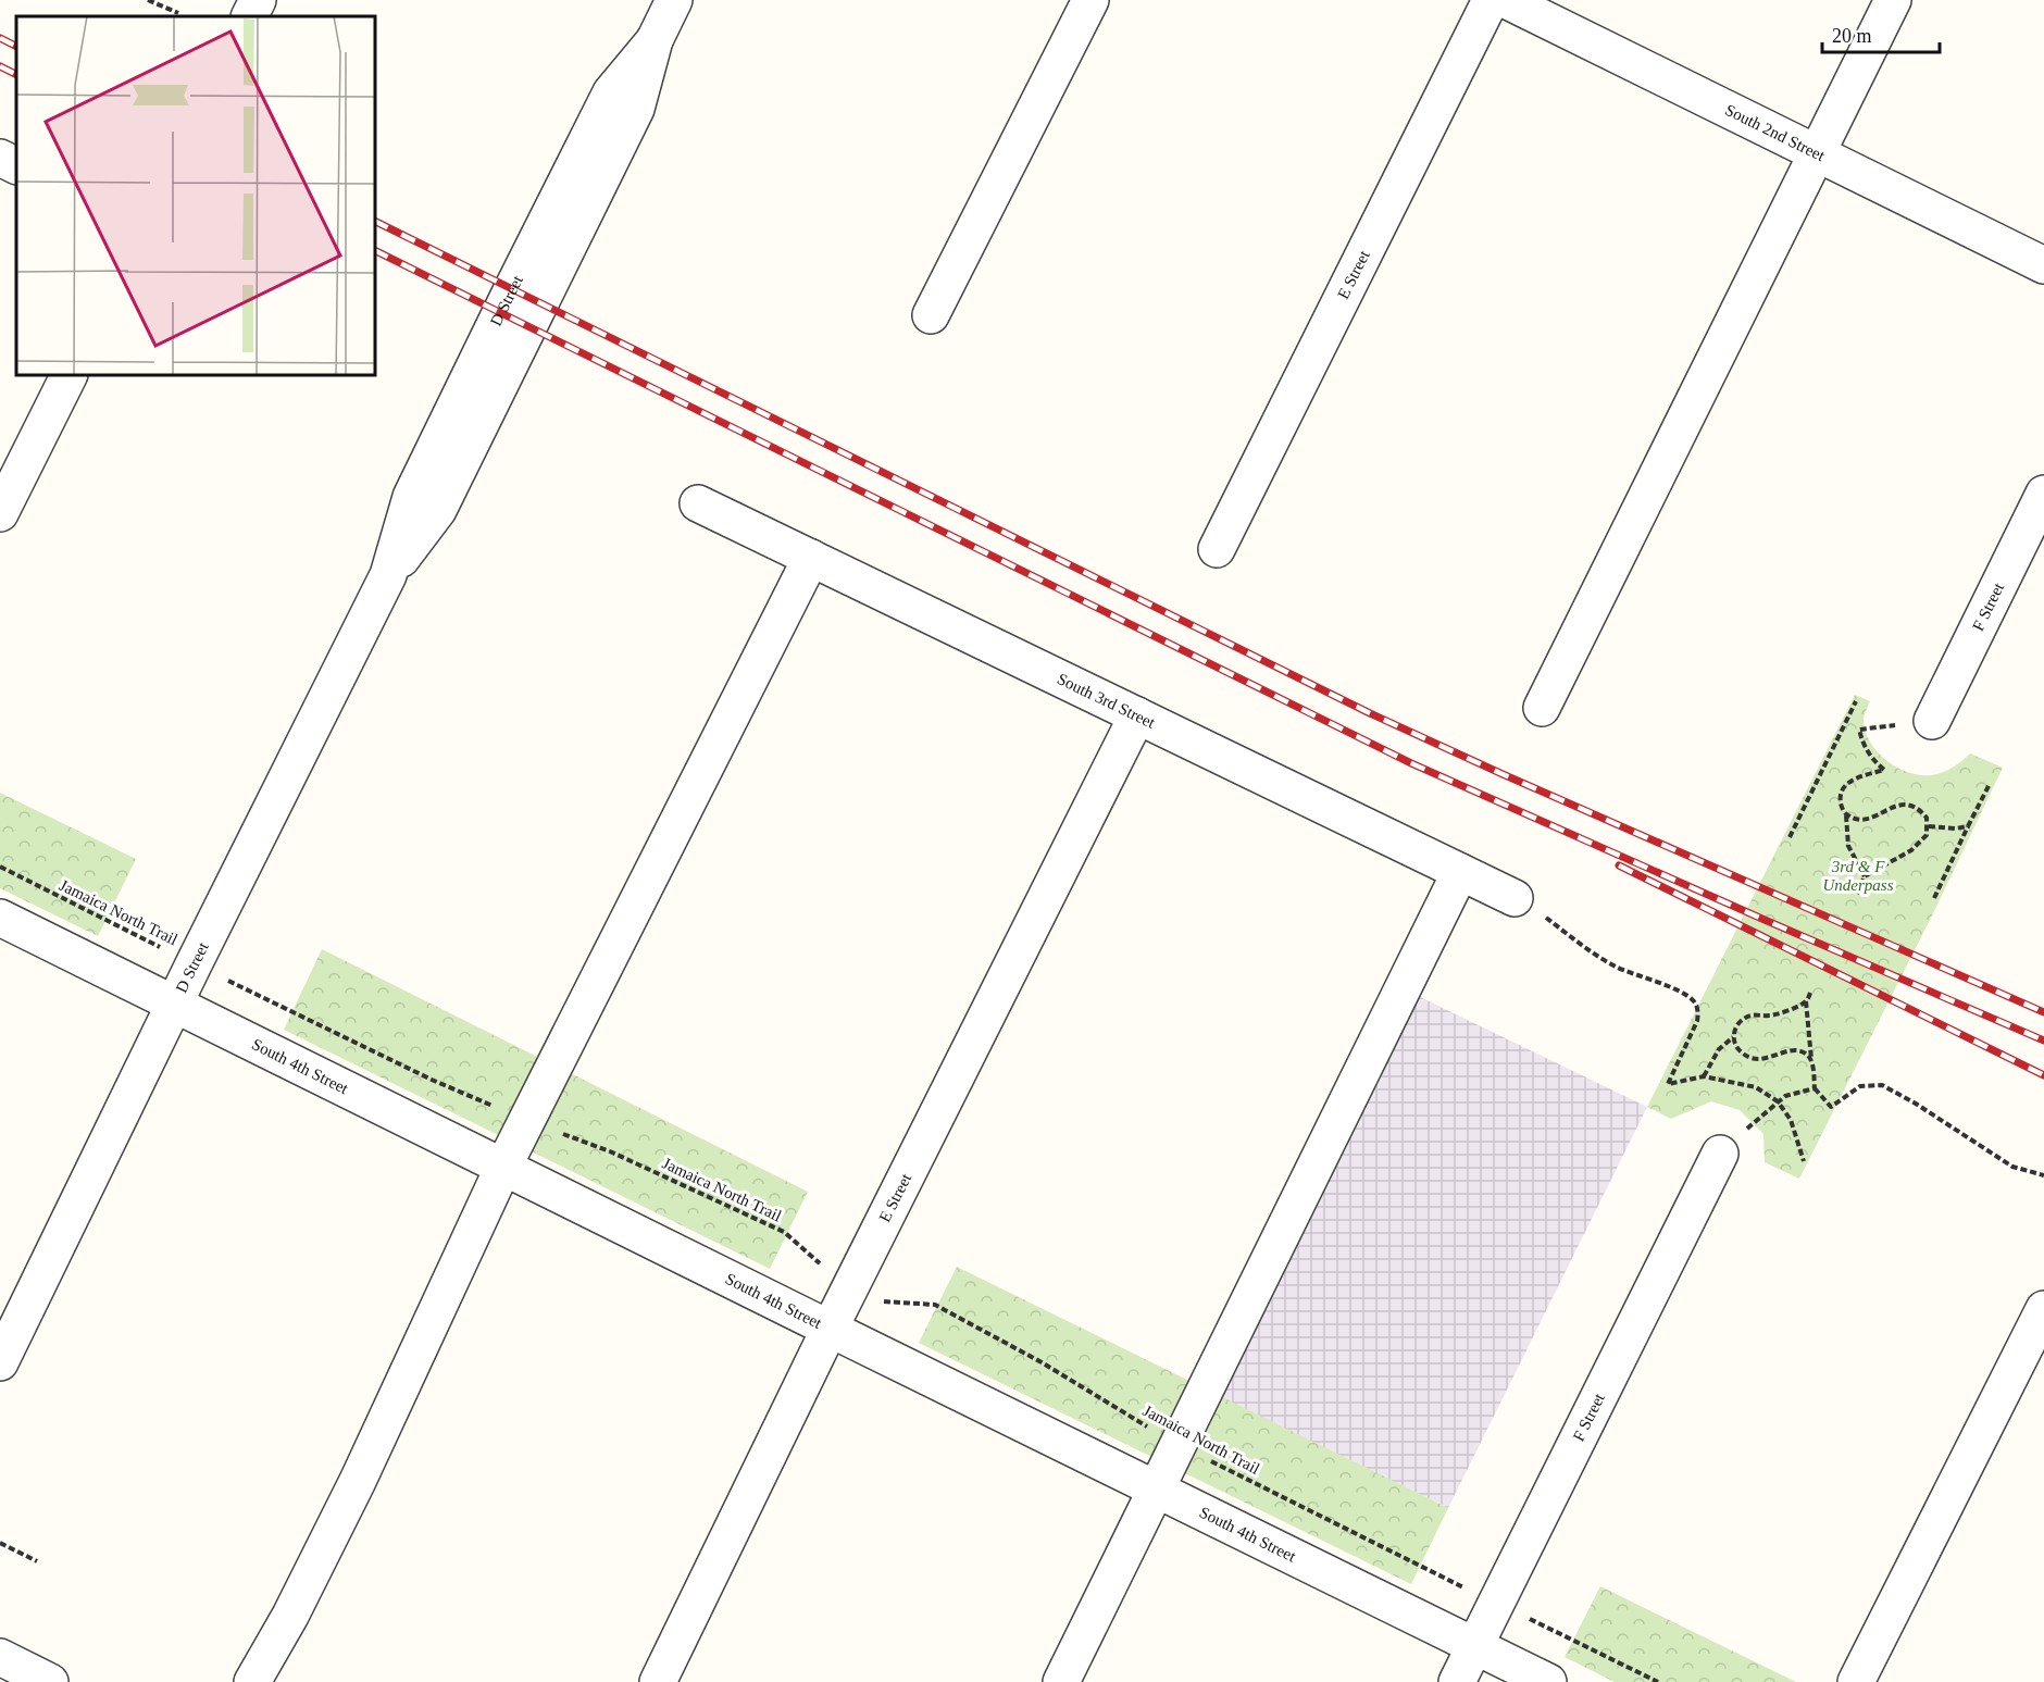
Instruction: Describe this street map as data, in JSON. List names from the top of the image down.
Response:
{
  "streets": {
    "street": [
      "South 2nd Street",
      "E Street",
      "D Street",
      "F Street",
      "South 3rd Street",
      "South 4th Street"
    ],
    "path": ["Jamaica North Trail"]
  },
  "crossings": [
    ["E Street", "South 3rd Street"],
    ["E Street", "Jamaica North Trail"],
    ["E Street", "South 4th Street"],
    ["D Street", "Jamaica North Trail"],
    ["D Street", "South 4th Street"],
    ["F Street", "Jamaica North Trail"],
    ["F Street", "South 4th Street"]
  ],
  "parks": ["3rd & F Underpass"],
  "scale_bar": "20 m"
}
